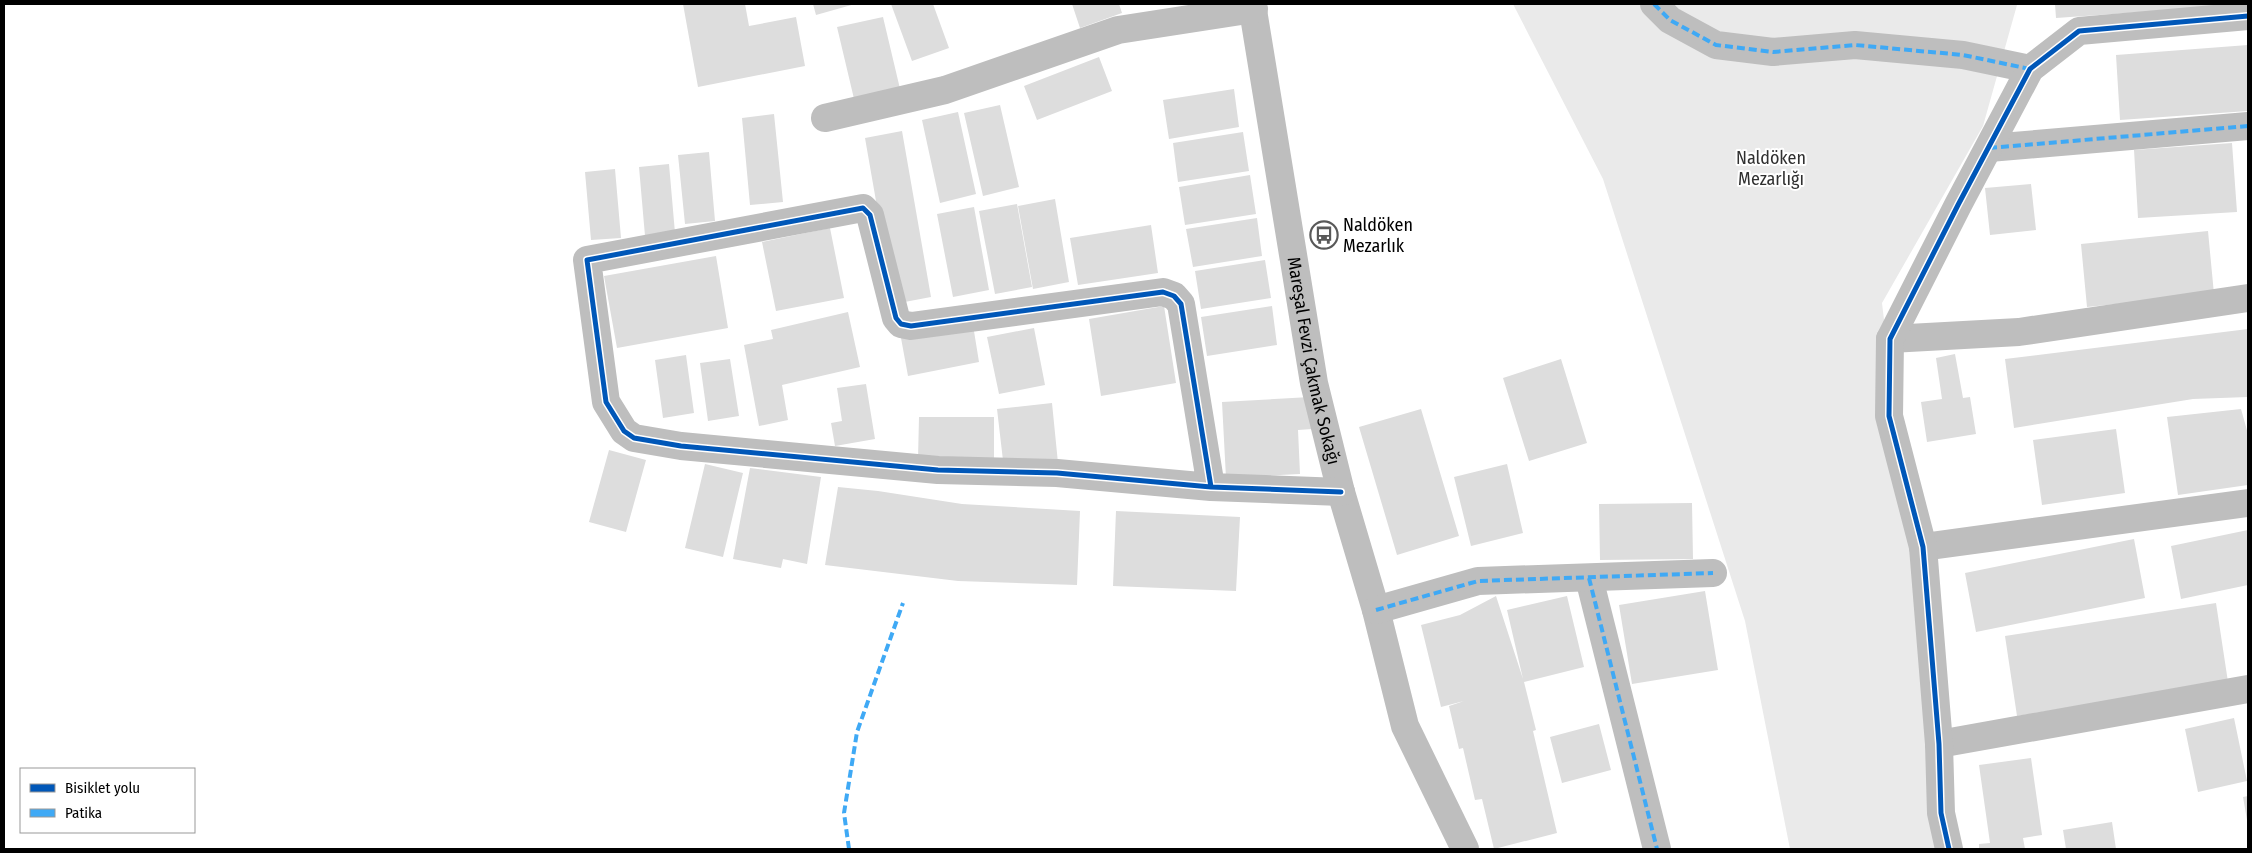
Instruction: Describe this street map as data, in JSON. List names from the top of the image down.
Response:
{
  "streets": {
    "street": ["Mareşal Fevzi Çakmak Sokağı"]
  },
  "parks": ["Naldöken Mezarlığı"],
  "places": {
    "bus stop": ["Naldöken Mezarlık"]
  },
  "legend": ["Bisiklet yolu", "Patika"]
}
